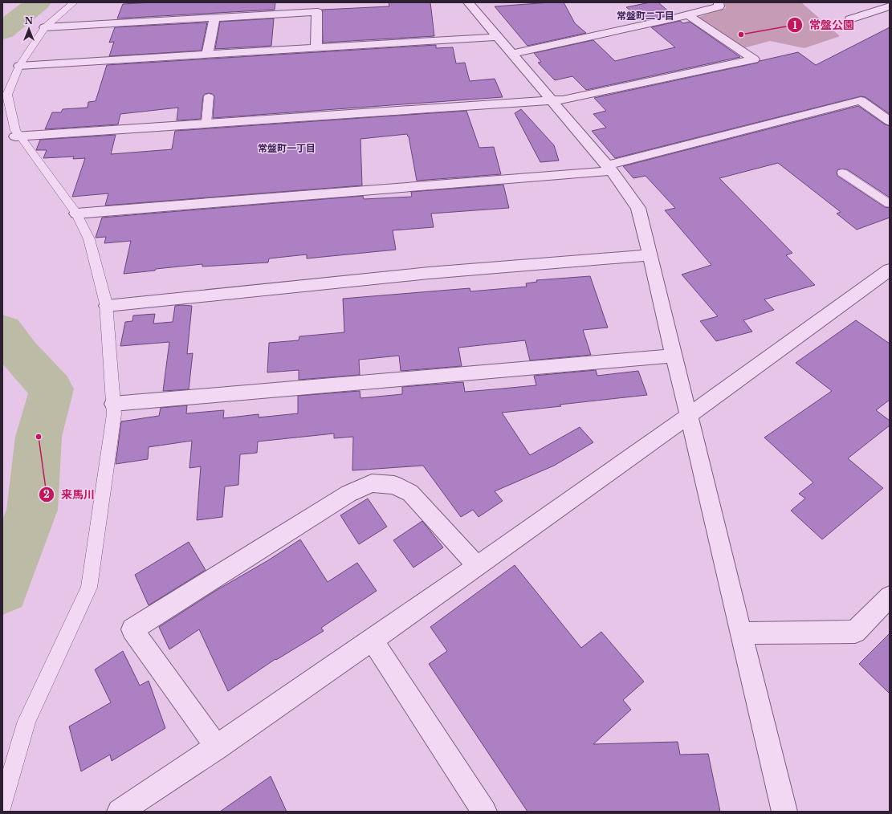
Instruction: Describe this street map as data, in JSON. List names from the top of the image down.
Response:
{
  "districts": ["常盤町二丁目", "常盤町一丁目"],
  "places": ["常盤公園", "来馬川"],
  "north": "top"
}
